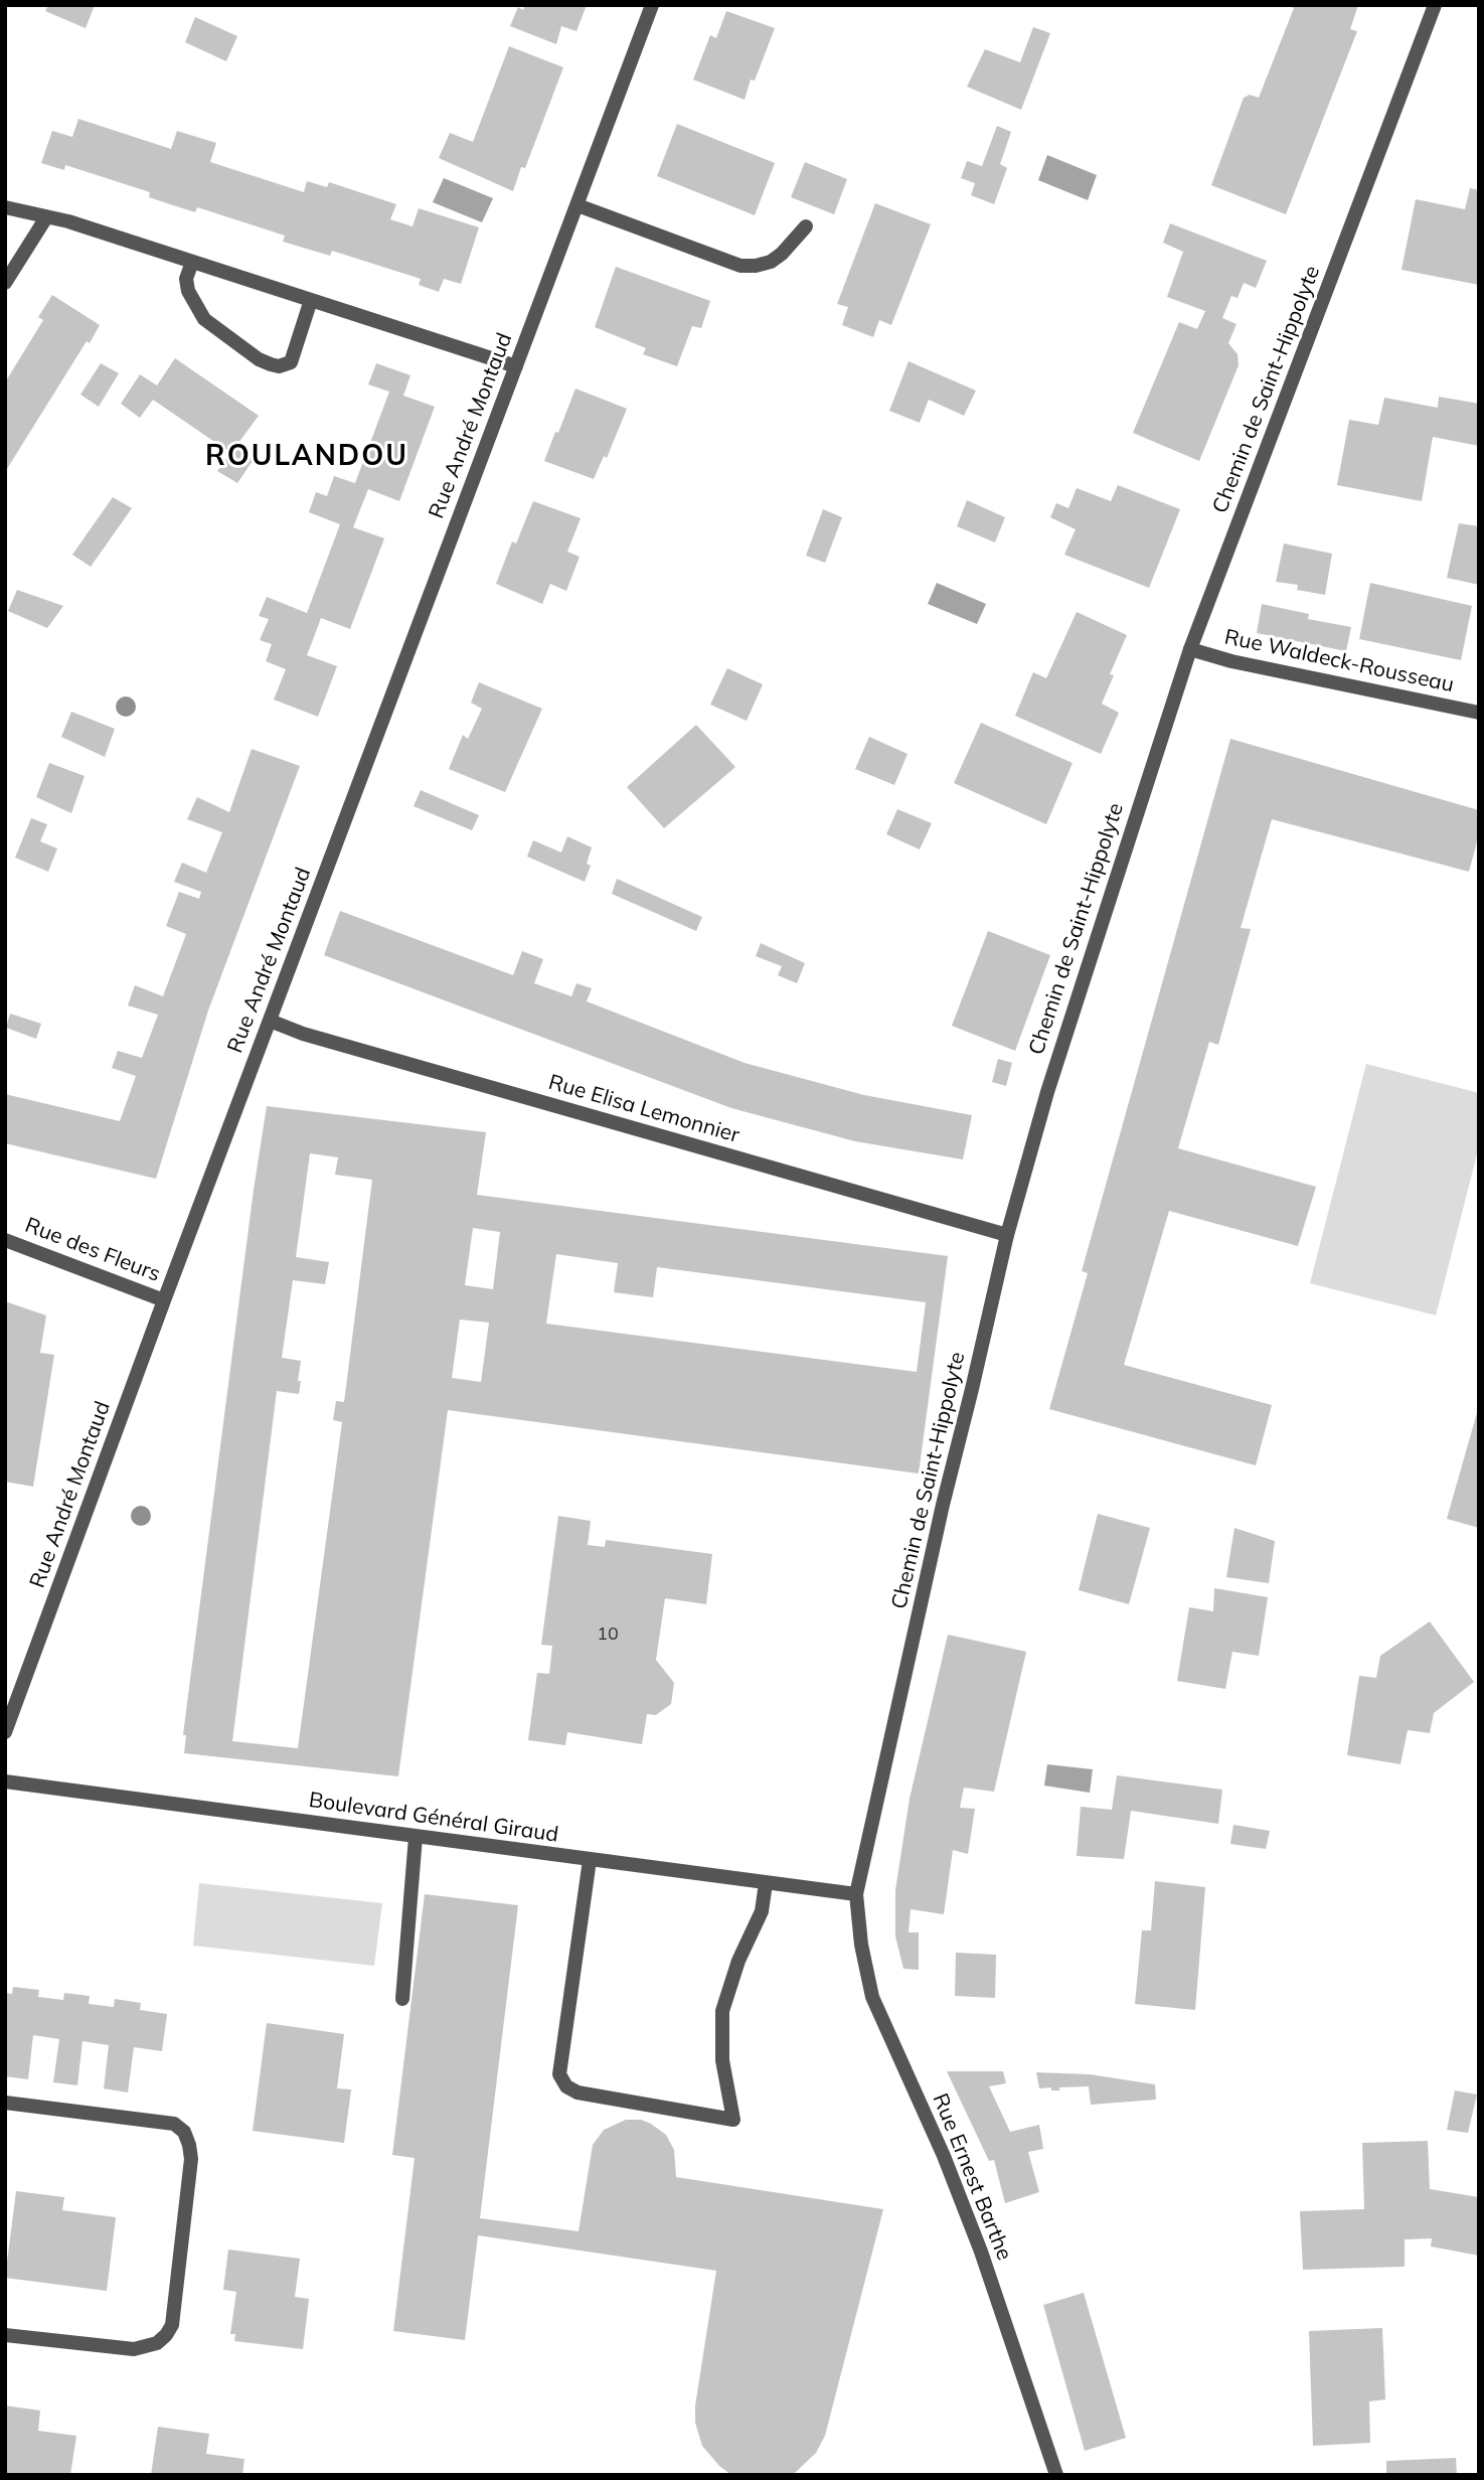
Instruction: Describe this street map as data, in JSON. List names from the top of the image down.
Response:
{
  "streets": {
    "street": [
      "Chemin de Saint-Hippolyte",
      "Rue André Montaud",
      "Rue Waldeck-Rousseau",
      "Rue Elisa Lemonnier",
      "Rue des Fleurs",
      "Boulevard Général Giraud",
      "Rue Ernest Barthe"
    ]
  },
  "crossings": [
    ["Chemin de Saint-Hippolyte", "Rue Waldeck-Rousseau"],
    ["Chemin de Saint-Hippolyte", "Rue Elisa Lemonnier"],
    ["Chemin de Saint-Hippolyte", "Boulevard Général Giraud"],
    ["Chemin de Saint-Hippolyte", "Rue Ernest Barthe"],
    ["Rue André Montaud", "Rue Elisa Lemonnier"],
    ["Rue André Montaud", "Rue des Fleurs"],
    ["Boulevard Général Giraud", "Rue Ernest Barthe"]
  ],
  "districts": ["ROULANDOU"],
  "house_numbers": ["10"]
}
